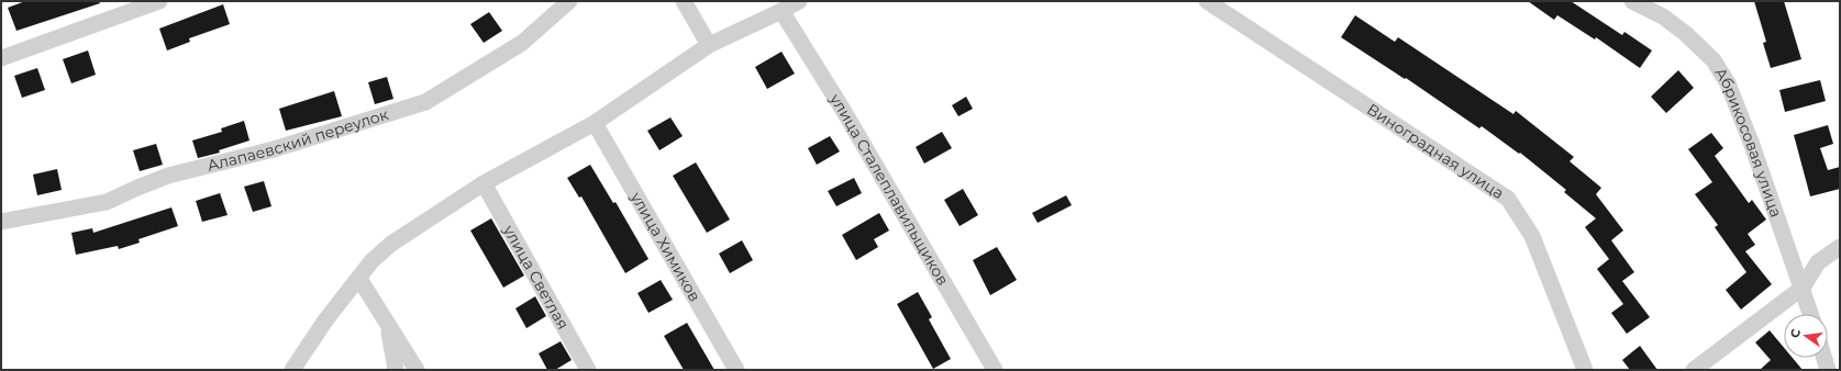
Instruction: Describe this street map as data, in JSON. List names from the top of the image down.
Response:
{
  "streets": {
    "street": [
      "Алапаевский переулок",
      "Абрикосовая улица",
      "Виноградная улица",
      "улица Сталеплавильщиков",
      "улица Химиков",
      "улица Светлая"
    ]
  },
  "north": "left"
}
